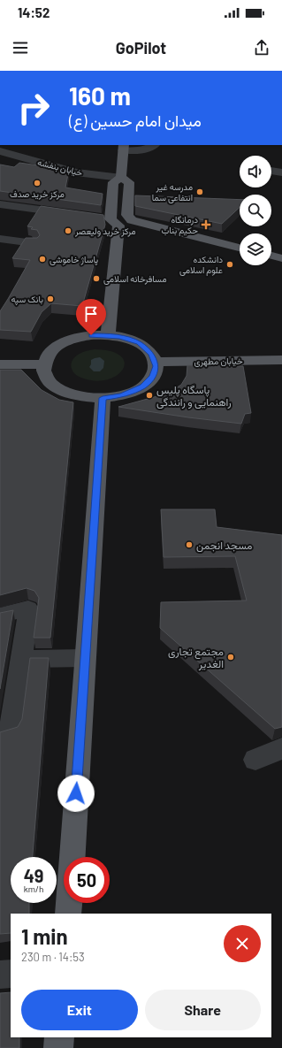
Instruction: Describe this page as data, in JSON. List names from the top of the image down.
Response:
{
  "streets": {
    "main road": ["خیابان مطهری"],
    "street": ["خیابان بنفشه"]
  },
  "places": {
    "other": [
      "مرکز خرید صدف",
      "مدرسه غیر انتفاعی سما",
      "مرکز خرید ولیعصر",
      "پاساژ خاموشی",
      "دانشکده علوم اسلامی",
      "مسافرخانه اسلامی",
      "بانک سپه",
      "پاسگاه پلیس راهنمایی و رانندگی",
      "مسجد انجمن",
      "مجتمع تجاری الغدیر"
    ],
    "health": ["درمانگاه حکیم بناب"]
  },
  "page": {
    "status": "14:52",
    "header": "GoPilot",
    "turn": ["160 m", "میدان امام حسین (ع)"],
    "speed": "49 km/h",
    "limit": "50",
    "heading": ["1 min", "230 m · 14:53"],
    "buttons": ["Exit", "Share"]
  }
}
